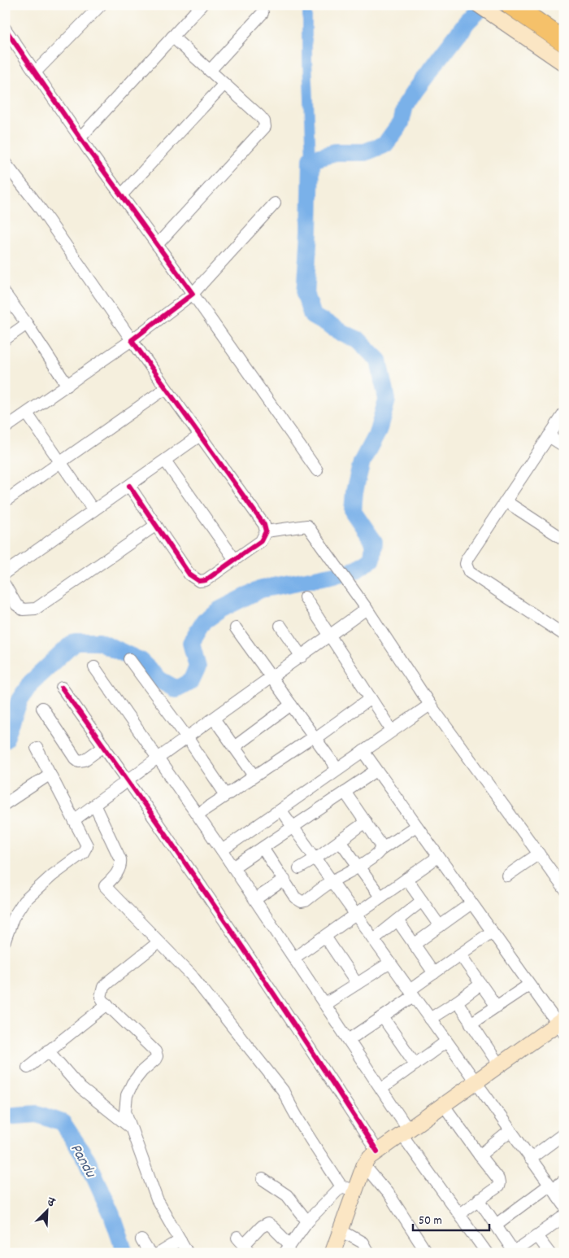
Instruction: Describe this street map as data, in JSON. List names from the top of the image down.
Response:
{
  "water": ["Pandu"],
  "scale_bar": "50 m",
  "north": "top right"
}
